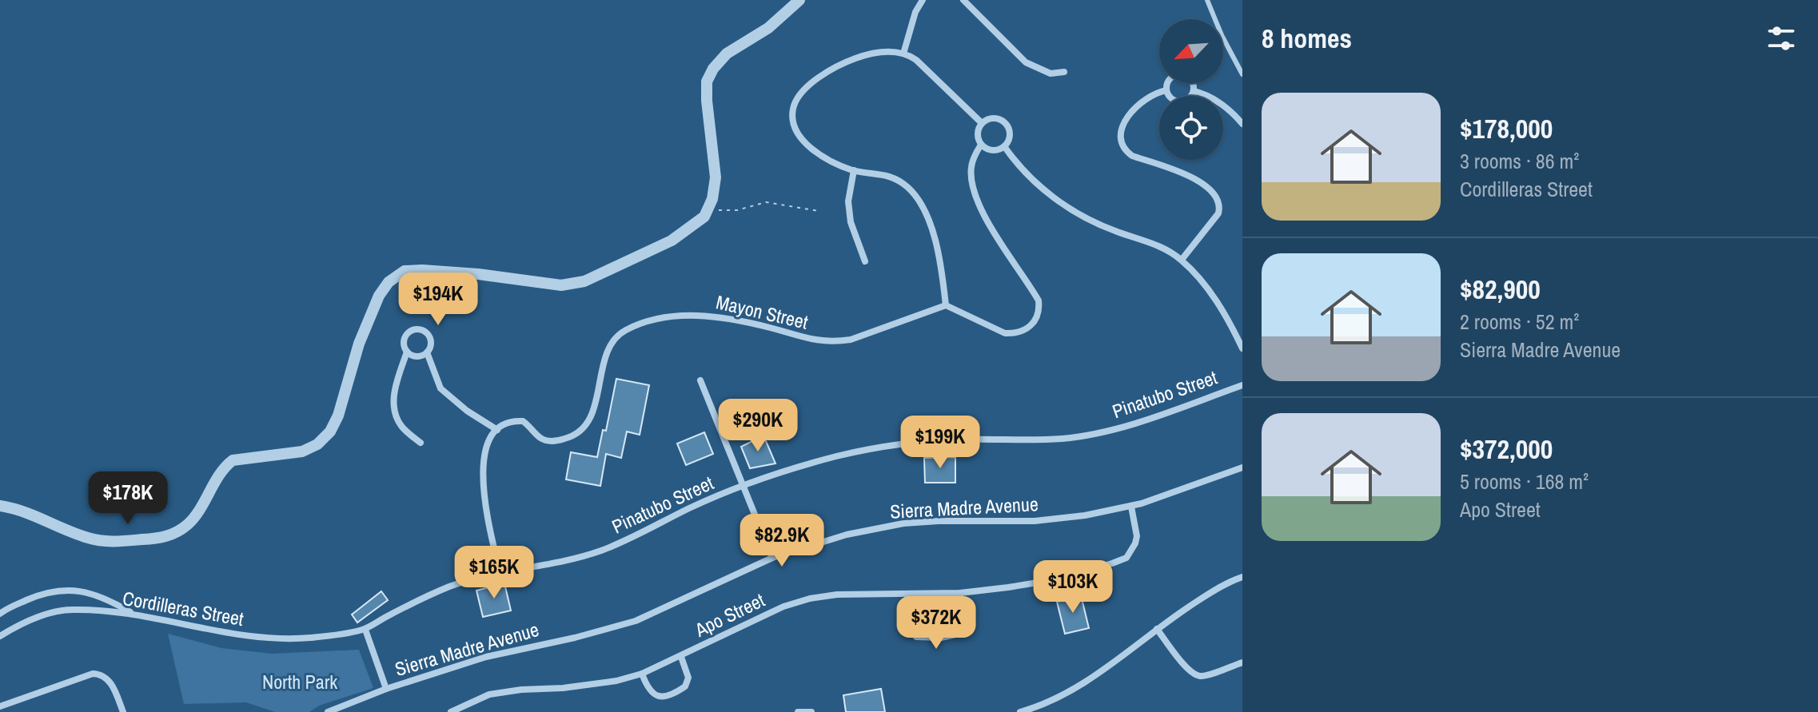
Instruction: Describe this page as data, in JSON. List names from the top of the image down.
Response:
{
  "streets": {
    "street": [
      "Mayon Street",
      "Pinatubo Street",
      "Sierra Madre Avenue",
      "Cordilleras Street",
      "Apo Street"
    ]
  },
  "crossings": [
    ["Pinatubo Street", "Cordilleras Street"],
    ["Sierra Madre Avenue", "Apo Street"]
  ],
  "parks": ["North Park"],
  "north": "bottom left",
  "page": {
    "heading": "8 homes",
    "list": [
      {
        "name": "$178,000",
        "note": "3 rooms · 86 m² · Cordilleras Street"
      },
      {
        "name": "$82,900",
        "note": "2 rooms · 52 m² · Sierra Madre Avenue"
      },
      {
        "name": "$372,000",
        "note": "5 rooms · 168 m² · Apo Street"
      }
    ],
    "price": [
      "$194K",
      "$290K",
      "$199K",
      "$178K",
      "$82.9K",
      "$165K",
      "$103K",
      "$372K"
    ]
  }
}
